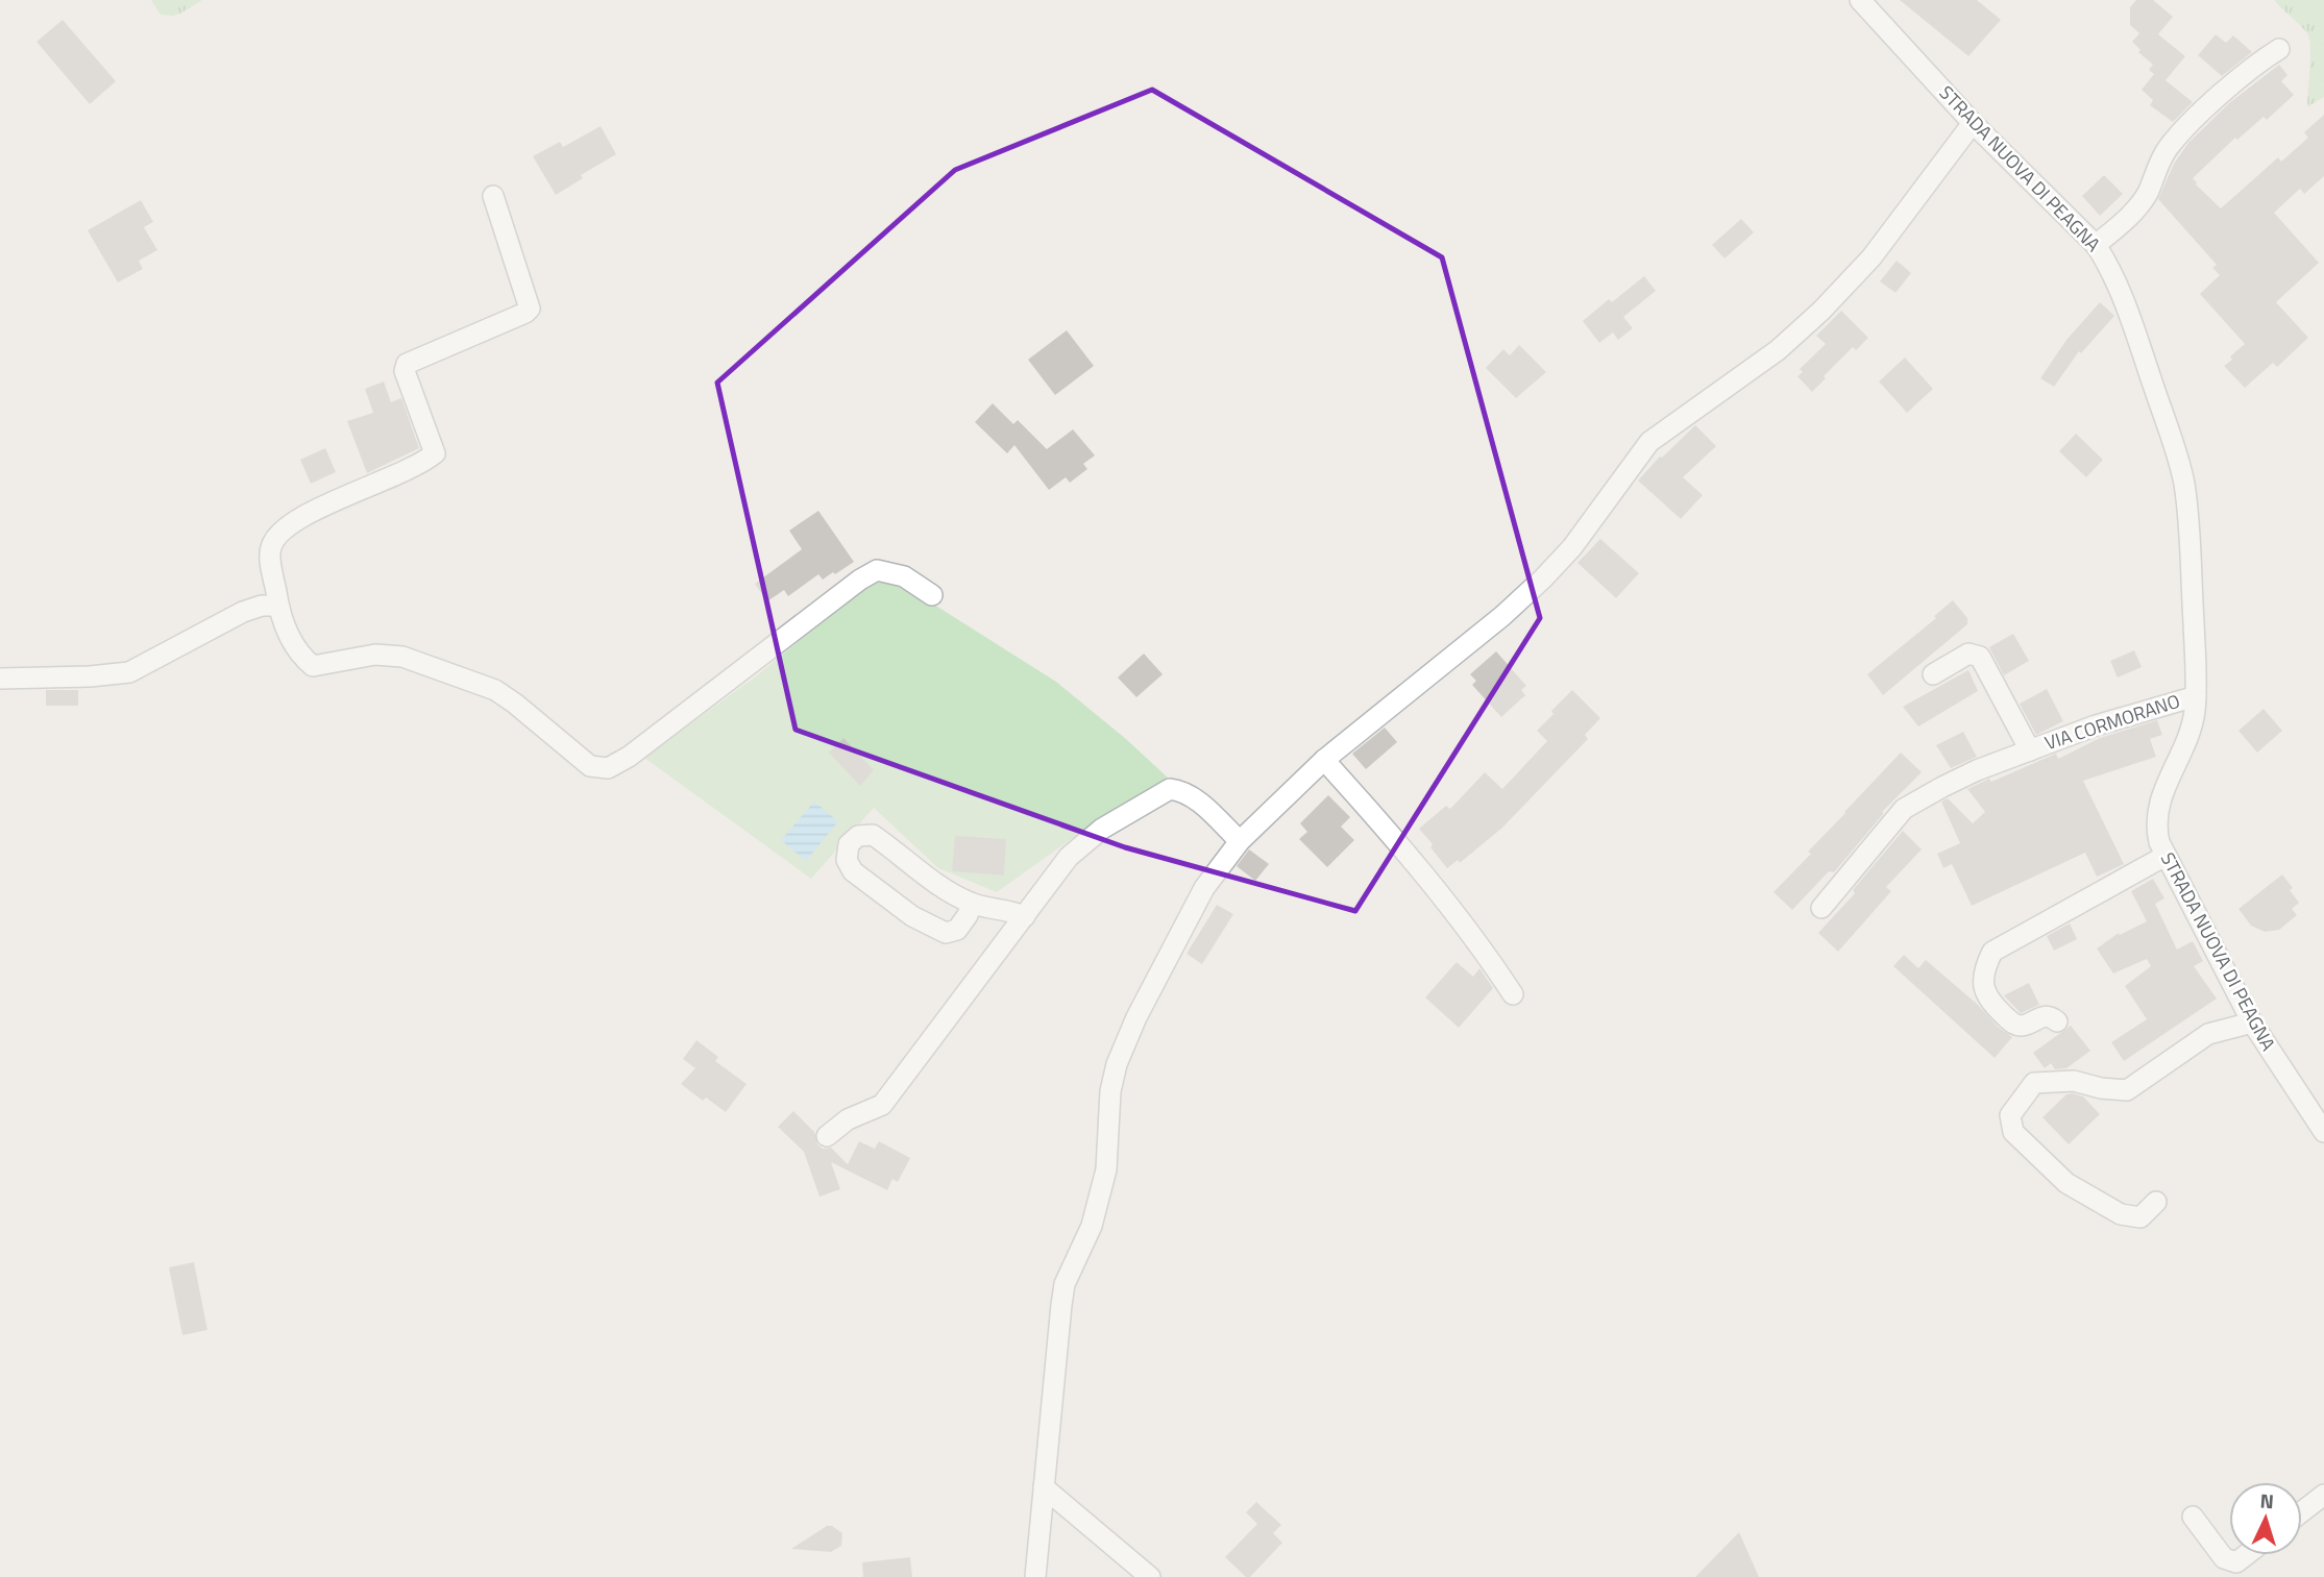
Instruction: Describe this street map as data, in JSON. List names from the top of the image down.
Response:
{
  "streets": {
    "street": ["STRADA NUOVA DI PEAGNA", "VIA CORMORANO"]
  },
  "crossings": [
    ["STRADA NUOVA DI PEAGNA", "VIA CORMORANO"]
  ],
  "north": "top"
}
